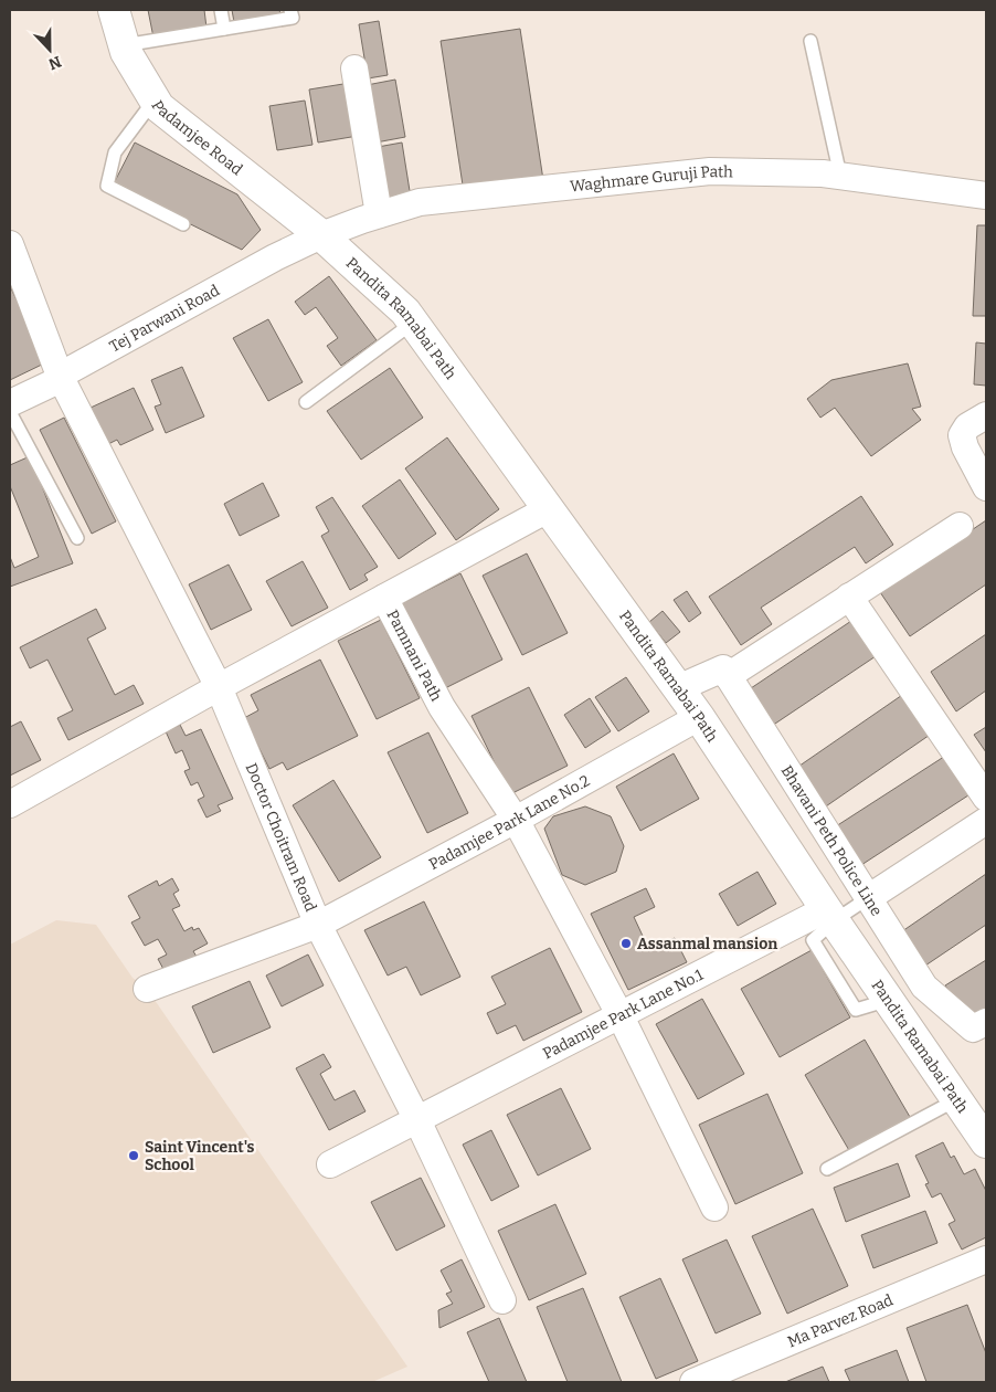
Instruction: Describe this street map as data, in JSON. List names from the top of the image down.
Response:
{
  "streets": {
    "street": [
      "Padamjee Road",
      "Waghmare Guruji Path",
      "Tej Parwani Road",
      "Pandita Ramabai Path",
      "Pamnani Path",
      "Padamjee Park Lane No.2",
      "Doctor Choitram Road",
      "Bhavani Peth Police Line",
      "Padamjee Park Lane No.1",
      "Ma Parvez Road"
    ]
  },
  "crossings": [
    ["Padamjee Road", "Waghmare Guruji Path"],
    ["Padamjee Road", "Tej Parwani Road"],
    ["Padamjee Road", "Pandita Ramabai Path"],
    ["Waghmare Guruji Path", "Tej Parwani Road"],
    ["Waghmare Guruji Path", "Pandita Ramabai Path"],
    ["Tej Parwani Road", "Pandita Ramabai Path"],
    ["Tej Parwani Road", "Doctor Choitram Road"],
    ["Pandita Ramabai Path", "Padamjee Park Lane No.2"],
    ["Pandita Ramabai Path", "Padamjee Park Lane No.1"],
    ["Pamnani Path", "Padamjee Park Lane No.2"],
    ["Pamnani Path", "Padamjee Park Lane No.1"],
    ["Padamjee Park Lane No.2", "Doctor Choitram Road"],
    ["Doctor Choitram Road", "Padamjee Park Lane No.1"]
  ],
  "places": ["Assanmal mansion", "Saint Vincent's School"],
  "north": "bottom"
}
